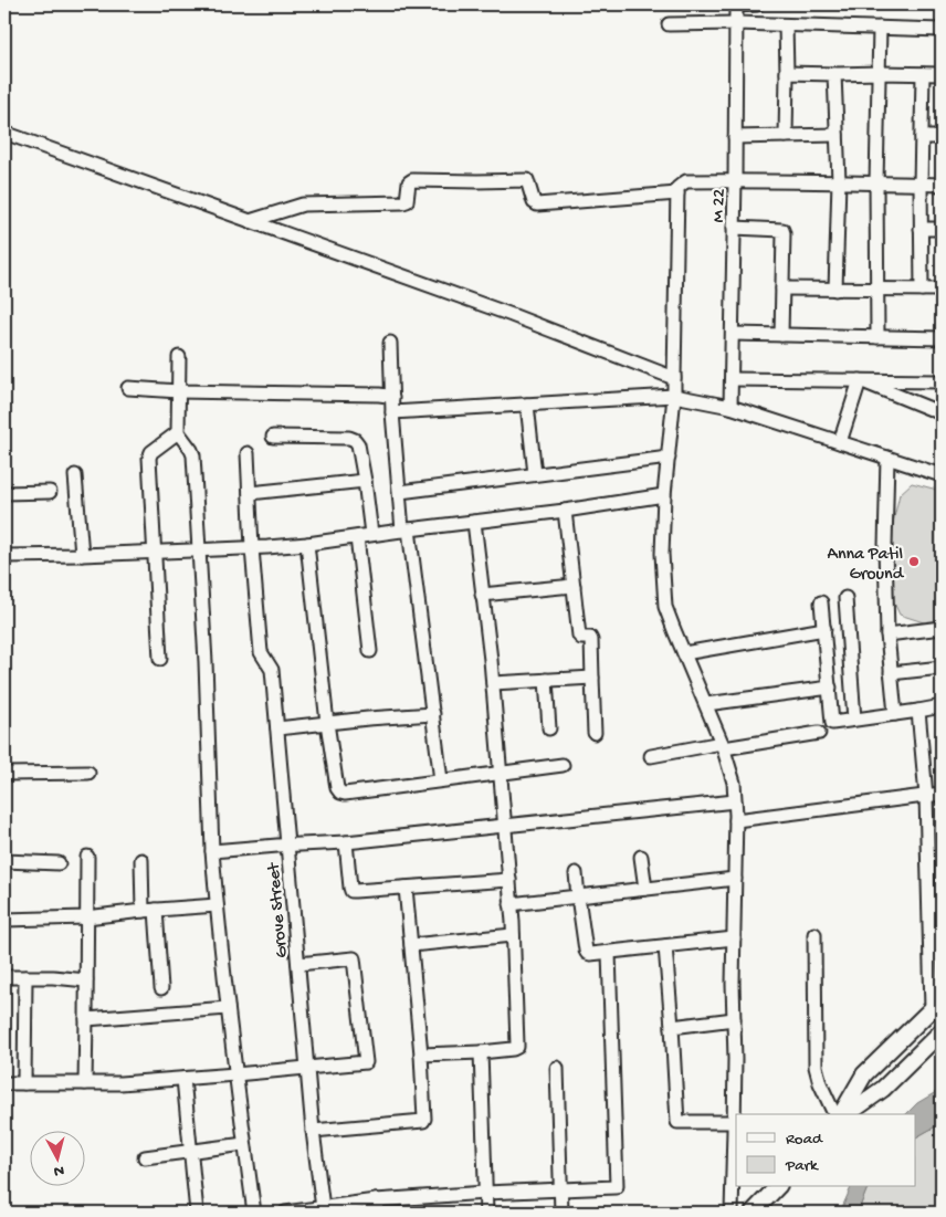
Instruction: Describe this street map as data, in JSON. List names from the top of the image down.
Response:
{
  "streets": {
    "street": ["M 22", "Grove Street"]
  },
  "places": ["Anna Patil Ground"],
  "legend": ["Road", "Park"],
  "north": "bottom"
}
